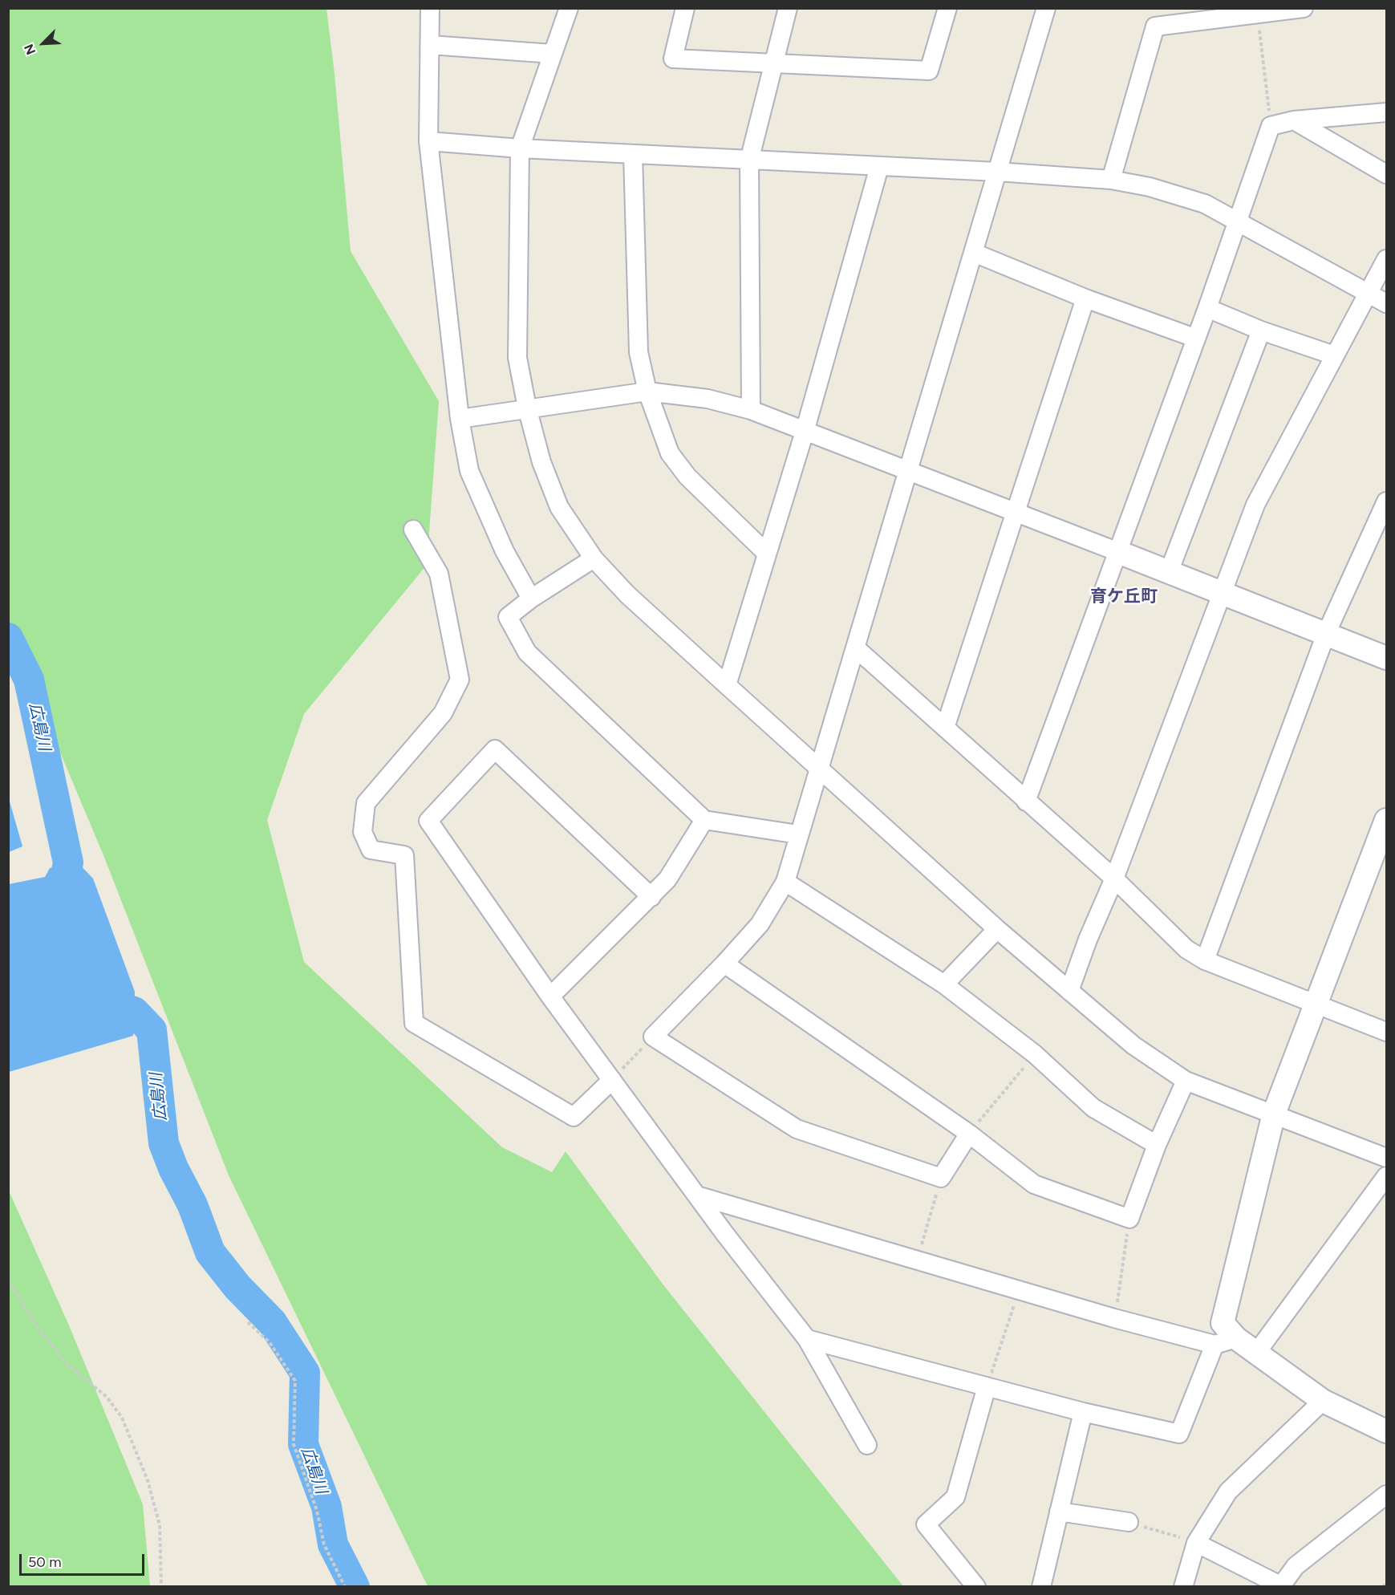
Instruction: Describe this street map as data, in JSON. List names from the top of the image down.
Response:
{
  "districts": ["育ケ丘町"],
  "water": ["広島川"],
  "scale_bar": "50 m",
  "north": "bottom left"
}
